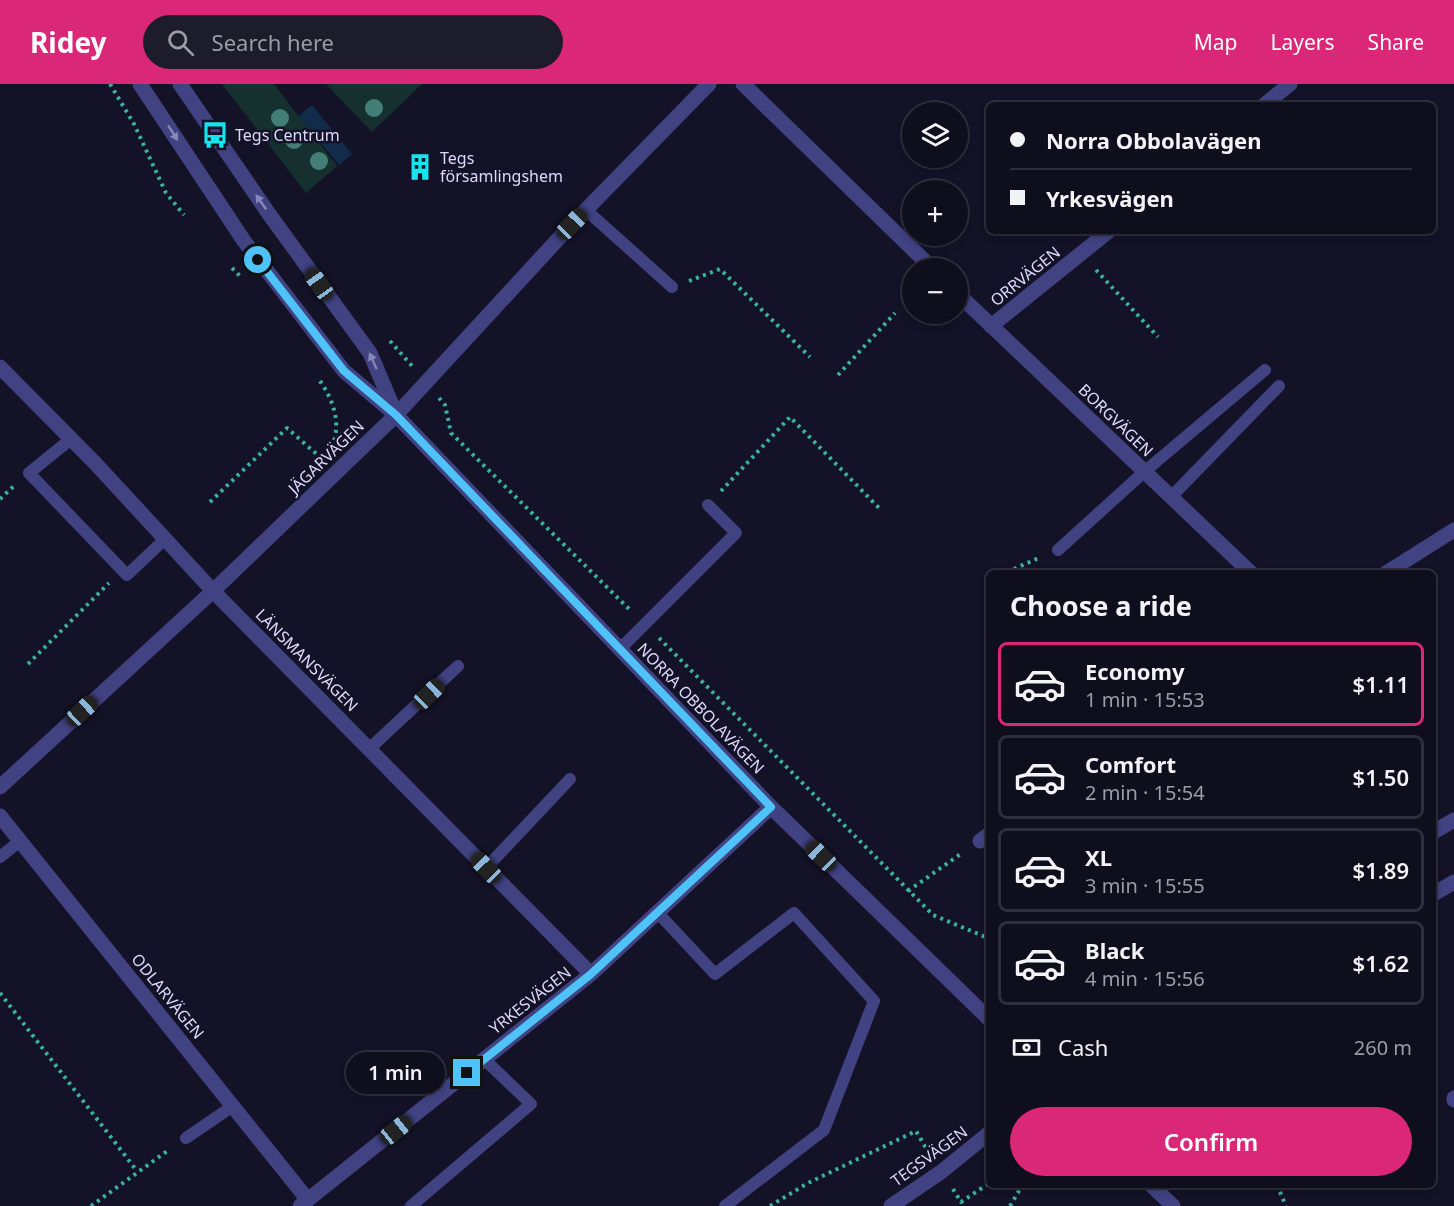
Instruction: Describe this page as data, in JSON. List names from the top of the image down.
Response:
{
  "streets": {
    "street": [
      "ORRVÄGEN",
      "BORGVÄGEN",
      "JÄGARVÄGEN",
      "LÄNSMANSVÄGEN",
      "NORRA OBBOLAVÄGEN",
      "ODLARVÄGEN",
      "YRKESVÄGEN",
      "TEGSVÄGEN"
    ]
  },
  "crossings": [
    ["ORRVÄGEN", "BORGVÄGEN"],
    ["JÄGARVÄGEN", "LÄNSMANSVÄGEN"],
    ["JÄGARVÄGEN", "NORRA OBBOLAVÄGEN"],
    ["LÄNSMANSVÄGEN", "YRKESVÄGEN"],
    ["NORRA OBBOLAVÄGEN", "YRKESVÄGEN"],
    ["ODLARVÄGEN", "YRKESVÄGEN"]
  ],
  "places": {
    "bus stop": ["Tegs Centrum"],
    "building": ["Tegs församlingshem"]
  },
  "page": {
    "header": "Ridey",
    "search": "Search here",
    "nav": ["Map", "Layers", "Share"],
    "map_buttons": ["+", "−"],
    "banner": ["Norra Obbolavägen", "Yrkesvägen"],
    "heading": "Choose a ride",
    "list": [
      {
        "name": "Economy",
        "note": "1 min · 15:53",
        "value": "$1.11"
      },
      {
        "name": "Comfort",
        "note": "2 min · 15:54",
        "value": "$1.50"
      },
      {
        "name": "XL",
        "note": "3 min · 15:55",
        "value": "$1.89"
      },
      {
        "name": "Black",
        "note": "4 min · 15:56",
        "value": "$1.62"
      }
    ],
    "pay": ["Cash", "260 m"],
    "bubble": "1 min",
    "buttons": "Confirm"
  }
}
